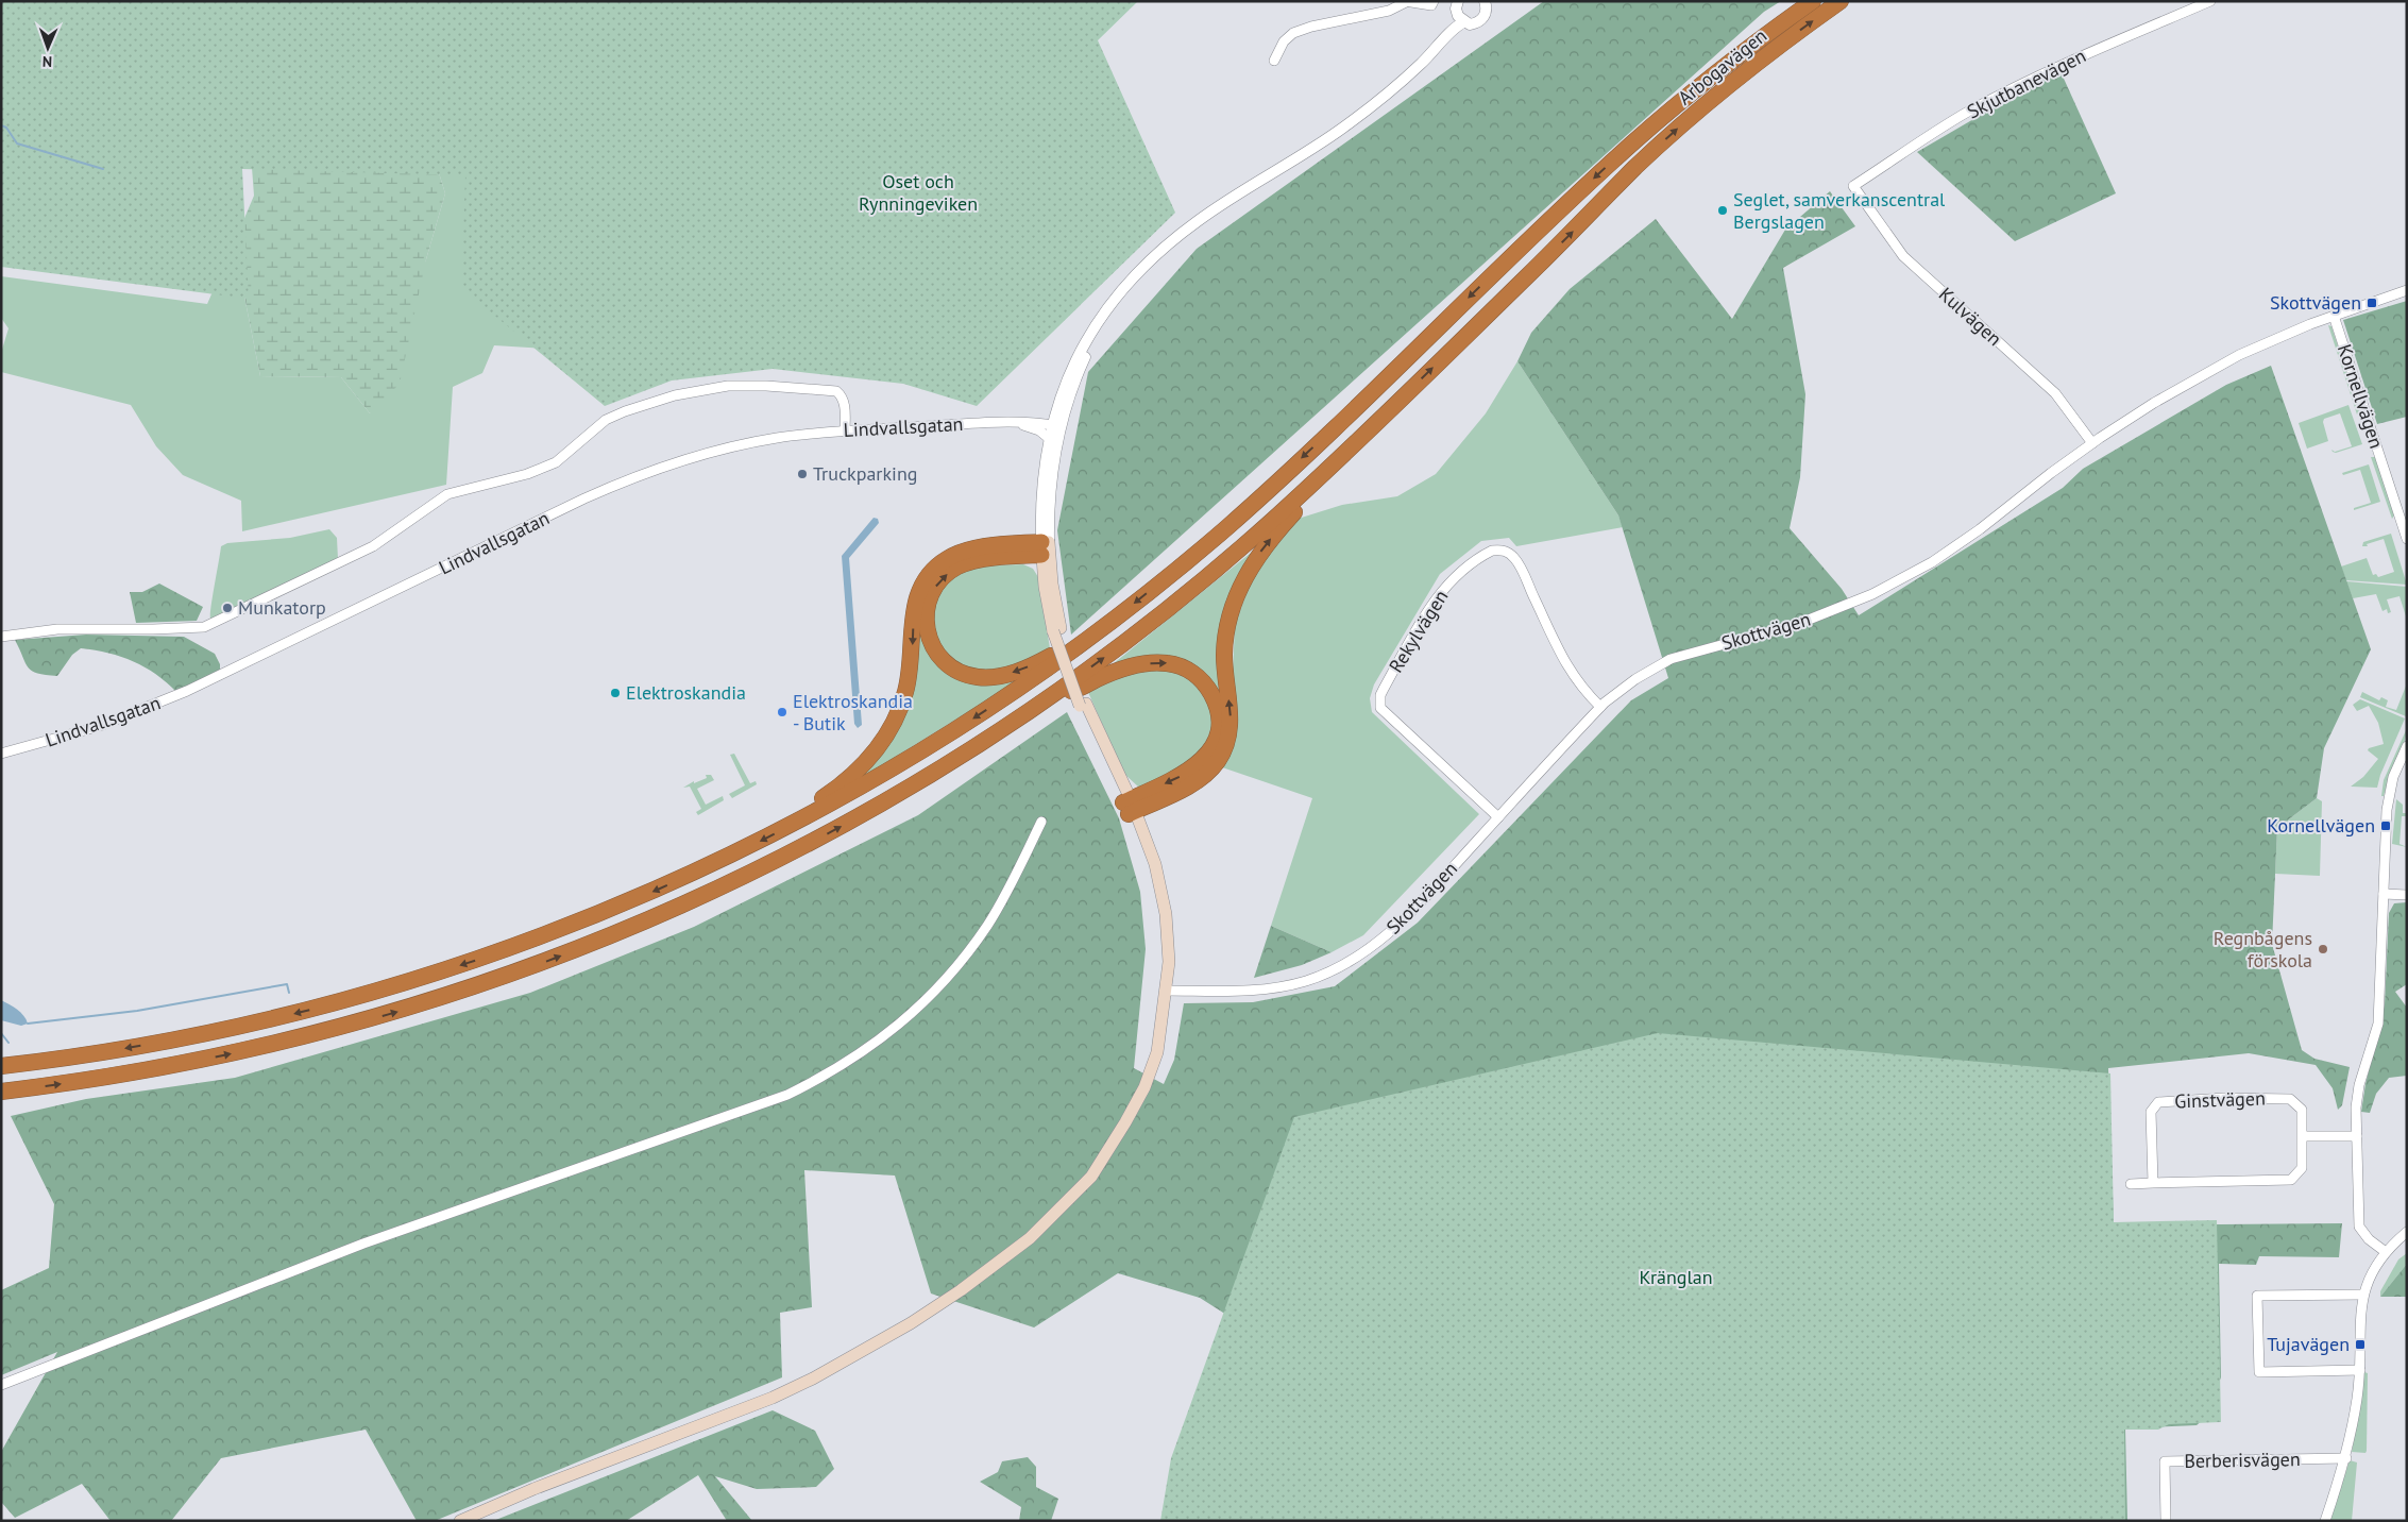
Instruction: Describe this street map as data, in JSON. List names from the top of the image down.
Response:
{
  "streets": {
    "highway": ["Arbogavägen"],
    "street": [
      "Skjutbanevägen",
      "Kulvägen",
      "Kornellvägen",
      "Lindvallsgatan",
      "Rekylvägen",
      "Skottvägen",
      "Ginstvägen",
      "Berberisvägen"
    ]
  },
  "crossings": [
    ["Skjutbanevägen", "Kulvägen"],
    ["Kulvägen", "Skottvägen"],
    ["Kornellvägen", "Skottvägen"],
    ["Rekylvägen", "Skottvägen"]
  ],
  "parks": ["Oset och Rynningeviken", "Kränglan"],
  "places": {
    "other": [
      "Seglet, samverkanscentral Bergslagen",
      "Truckparking",
      "Munkatorp",
      "Elektroskandia",
      "Elektroskandia - Butik",
      "Regnbågens förskola"
    ],
    "transit": ["Skottvägen", "Kornellvägen", "Tujavägen"]
  },
  "north": "bottom"
}
